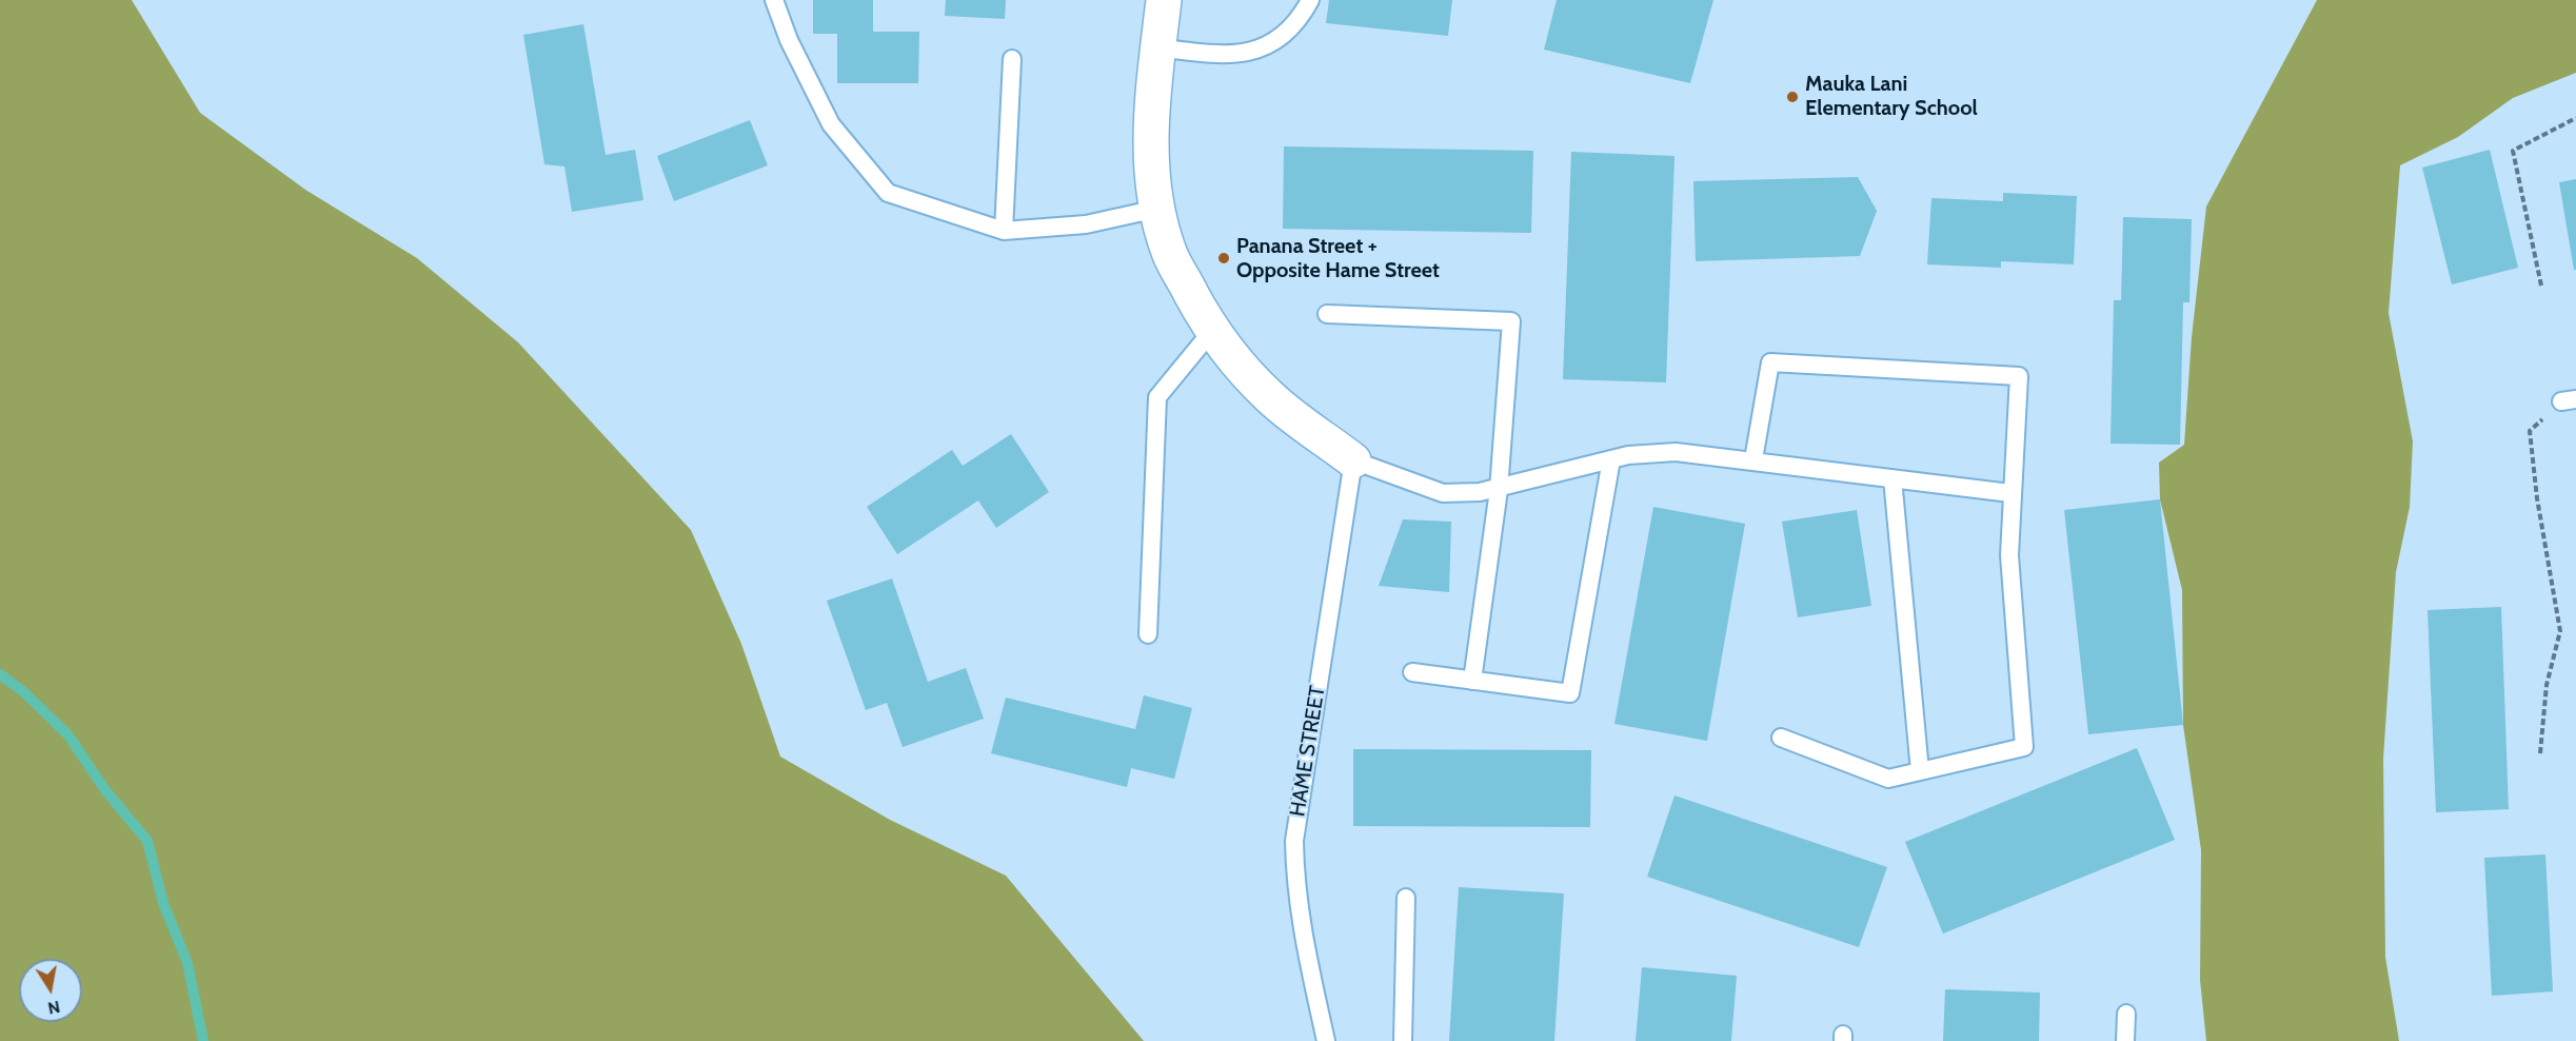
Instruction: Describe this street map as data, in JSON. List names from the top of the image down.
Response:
{
  "streets": {
    "lane": ["HAME STREET"]
  },
  "places": ["Mauka Lani Elementary School", "Panana Street + Opposite Hame Street"],
  "north": "bottom"
}
